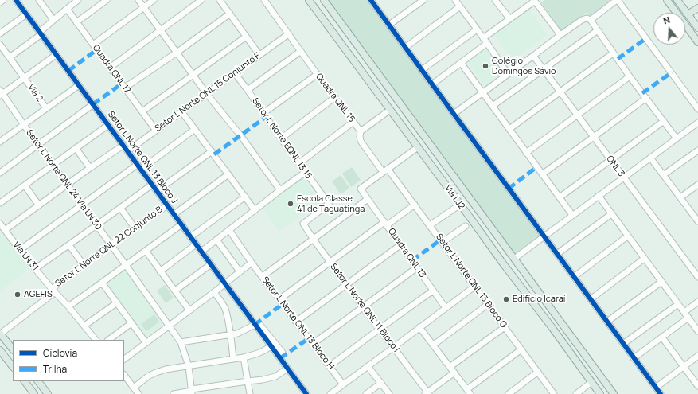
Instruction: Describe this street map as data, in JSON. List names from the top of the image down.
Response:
{
  "streets": {
    "main road": ["Via LJ2"],
    "street": [
      "Quadra QNL 17",
      "Setor L Norte QNL 15 Conjunto F",
      "Via 2",
      "Quadra QNL 15",
      "Setor L Norte EQNL 13 15",
      "Setor L Norte QNL 13 Bloco J",
      "ONL 3",
      "Setor L Norte QNL 24 Via LN 30",
      "Setor L Norte QNL 22 Conjunto B",
      "Quadra QNL 13",
      "Via LN 31",
      "Setor L Norte QNL 13 Bloco G",
      "Setor L Norte QNL 11 Bloco I",
      "Setor L Norte QNL 13 Bloco H"
    ]
  },
  "crossings": [
    ["Quadra QNL 17", "Setor L Norte QNL 15 Conjunto F"],
    ["Setor L Norte QNL 15 Conjunto F", "Quadra QNL 15"],
    ["Setor L Norte QNL 15 Conjunto F", "Setor L Norte EQNL 13 15"],
    ["Setor L Norte QNL 15 Conjunto F", "Setor L Norte QNL 13 Bloco J"],
    ["Quadra QNL 15", "Setor L Norte QNL 13 Bloco G"],
    ["Setor L Norte EQNL 13 15", "Setor L Norte QNL 11 Bloco I"],
    ["Setor L Norte QNL 13 Bloco J", "Setor L Norte QNL 22 Conjunto B"],
    ["Setor L Norte QNL 24 Via LN 30", "Setor L Norte QNL 22 Conjunto B"],
    ["Setor L Norte QNL 22 Conjunto B", "Via LN 31"],
    ["Quadra QNL 13", "Setor L Norte QNL 13 Bloco G"]
  ],
  "places": [
    "Colégio Domingos Sávio",
    "Escola Classe 41 de Taguatinga",
    "AGEFIS",
    "Edifício Icaraí"
  ],
  "legend": ["Ciclovia", "Trilha"],
  "north": "top"
}
